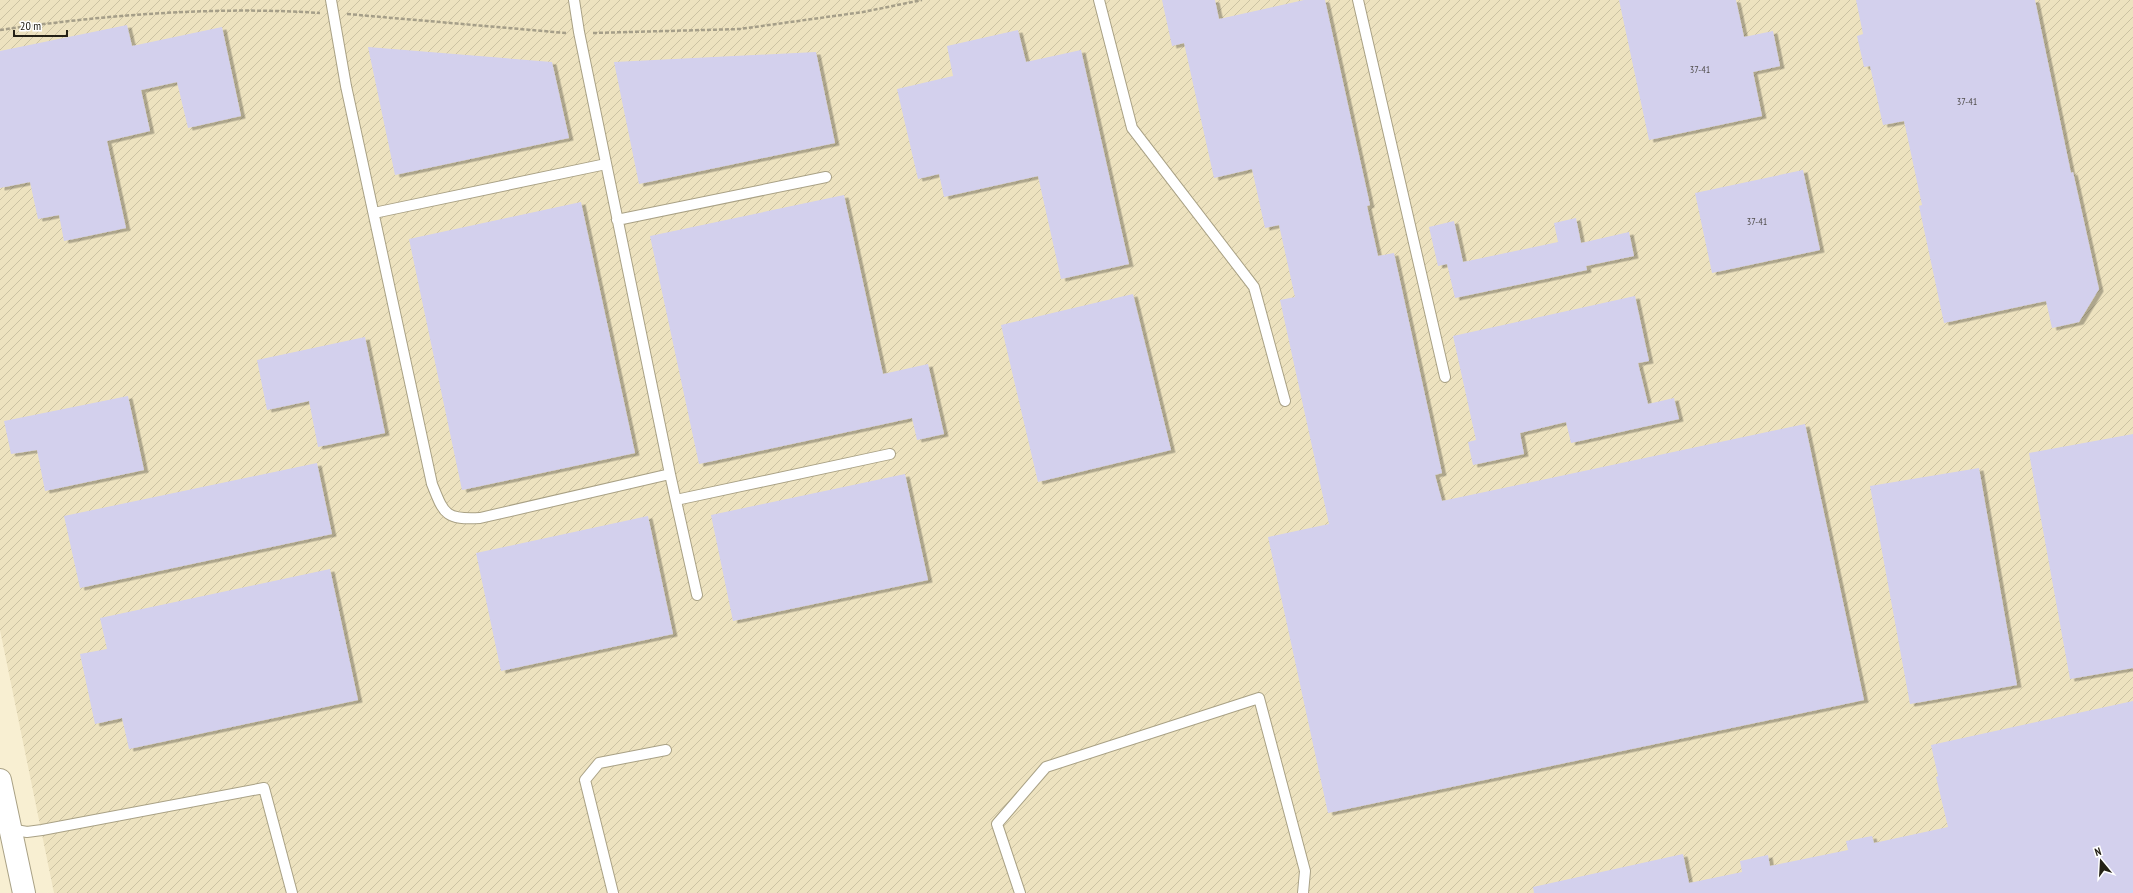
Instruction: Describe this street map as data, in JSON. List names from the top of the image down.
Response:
{
  "house_numbers": ["37-41", "37-41", "37-41"],
  "scale_bar": "20 m",
  "north": "top"
}
